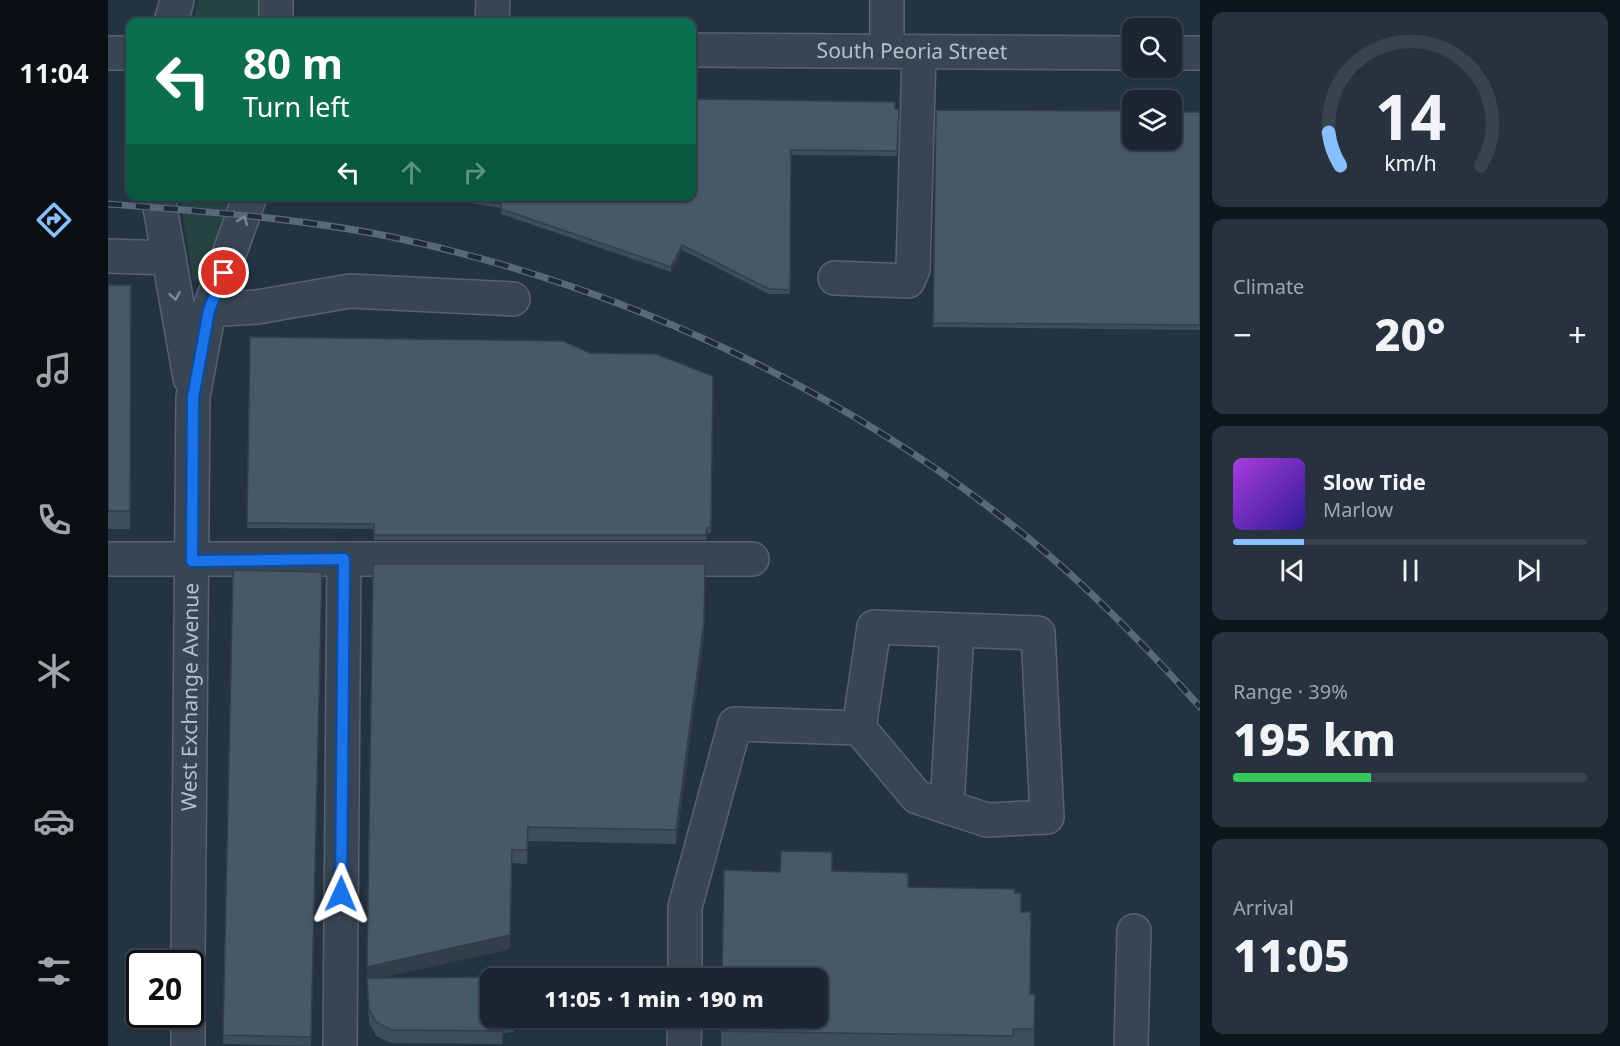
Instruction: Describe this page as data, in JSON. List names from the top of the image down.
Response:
{
  "streets": {
    "street": ["South Peoria Street", "West Exchange Avenue"]
  },
  "page": {
    "tabs": "11:04",
    "turn": ["80 m", "Turn left"],
    "tile": [
      "Climate",
      ["Range · 39%", "195 km"],
      ["Arrival", "11:05"]
    ],
    "heat": ["−", "20°", "+"],
    "song": ["Slow Tide", "Marlow"],
    "limit": "20",
    "trip": "11:05 · 1 min · 190 m",
    "gauge": ["14", "km/h"]
  }
}
